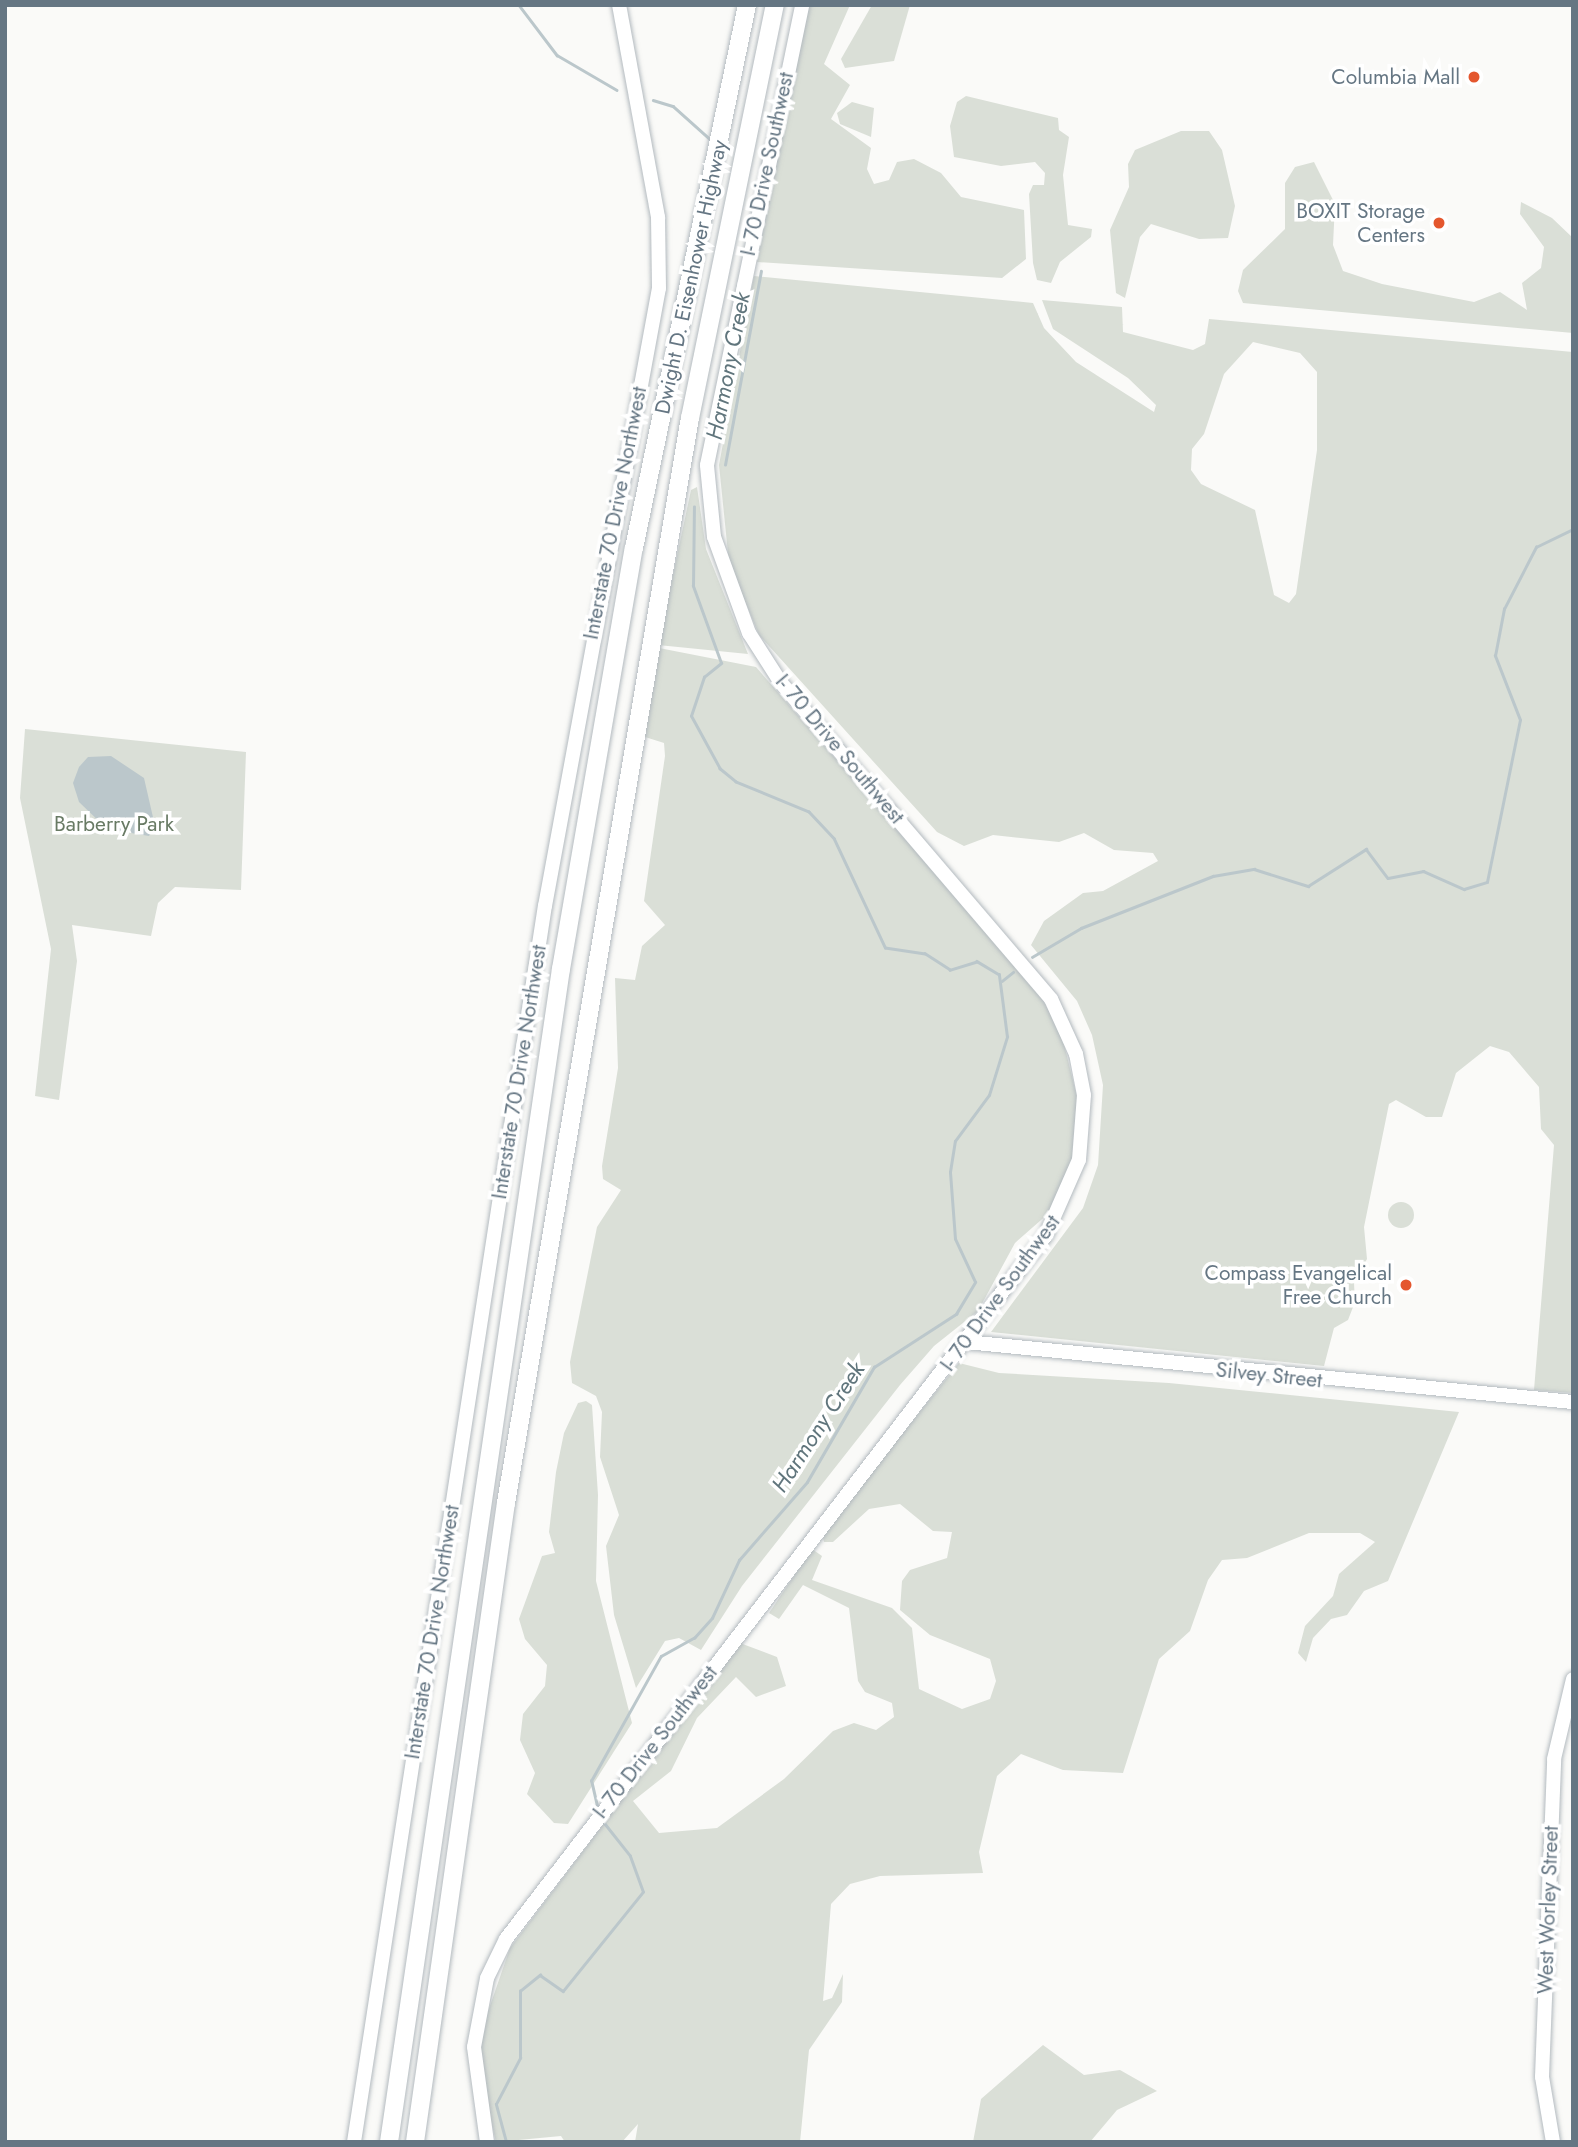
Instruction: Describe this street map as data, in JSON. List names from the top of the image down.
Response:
{
  "streets": {
    "highway": ["Dwight D. Eisenhower Highway"],
    "street": [
      "I- 70 Drive Southwest",
      "Interstate 70 Drive Northwest",
      "Silvey Street",
      "West Worley Street"
    ]
  },
  "crossings": [
    ["I- 70 Drive Southwest", "Silvey Street"]
  ],
  "water": ["Harmony Creek"],
  "parks": ["Barberry Park"],
  "places": ["Columbia Mall", "BOXIT Storage Centers", "Compass Evangelical Free Church"]
}
